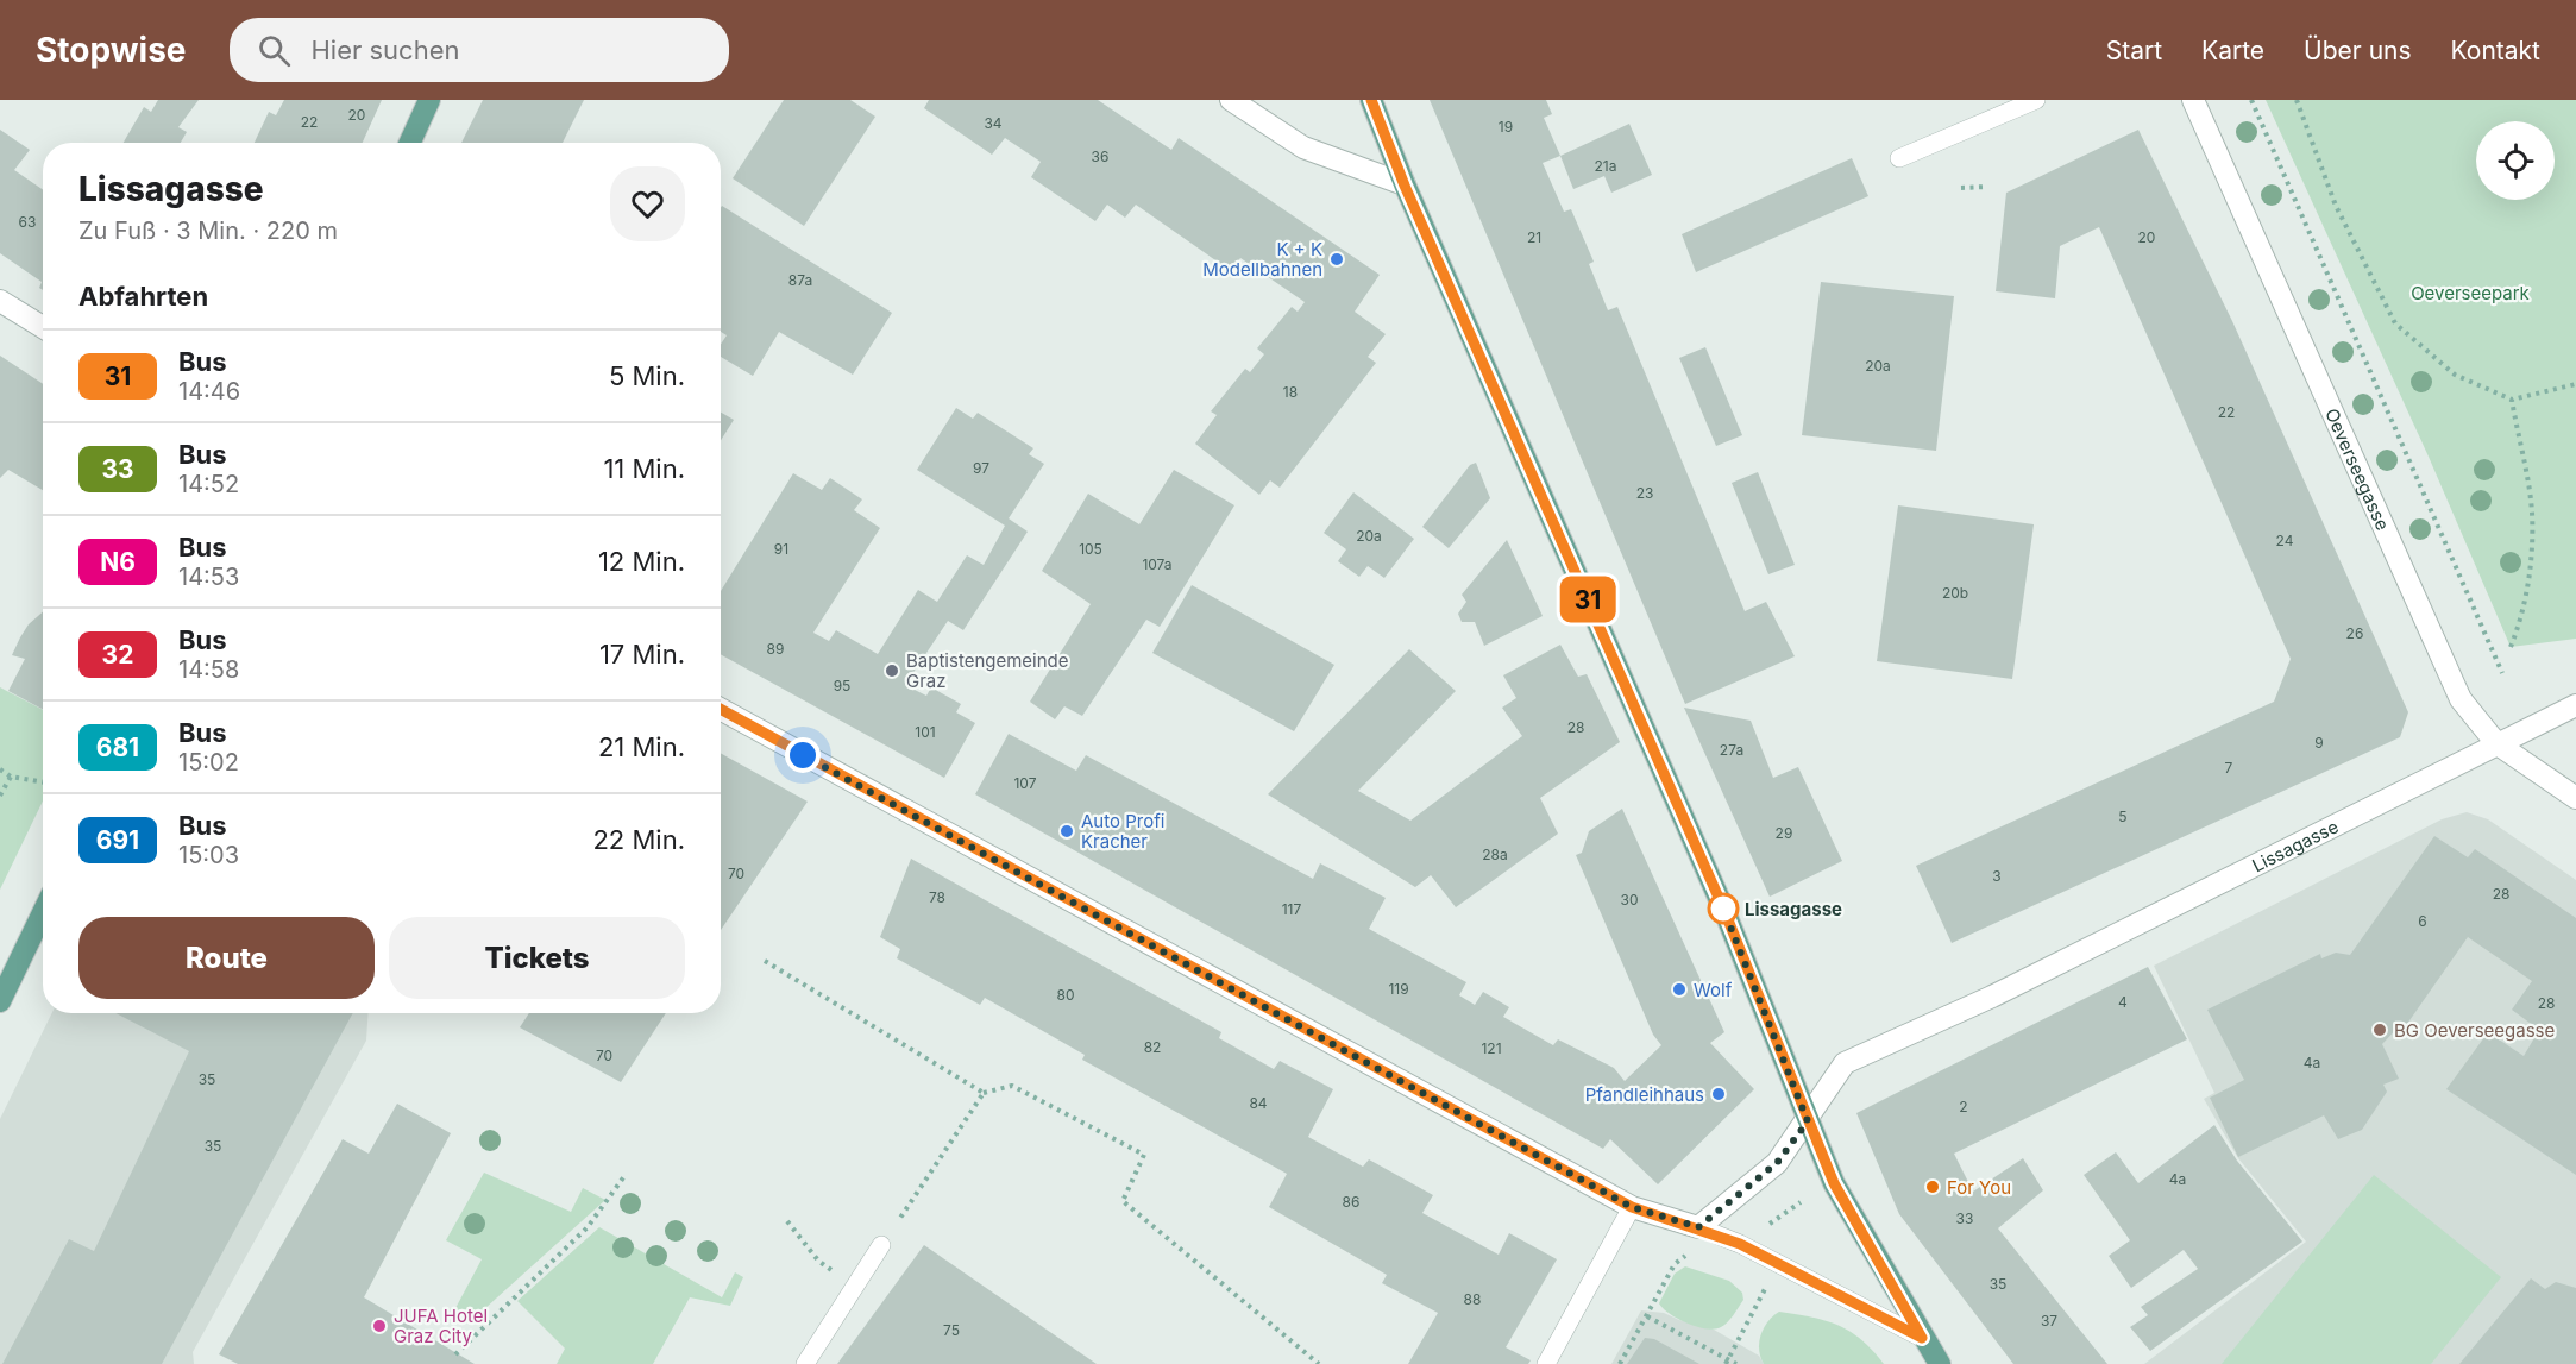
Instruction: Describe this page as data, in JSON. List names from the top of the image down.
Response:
{
  "streets": {
    "street": ["Oeverseegasse", "Lissagasse"]
  },
  "crossings": [
    ["Oeverseegasse", "Lissagasse"]
  ],
  "parks": ["Oeverseepark"],
  "places": [
    "K + K Modellbahnen",
    "Baptistengemeinde Graz",
    "Auto Profi Kracher",
    "Lissagasse",
    "Wolf",
    "BG Oeverseegasse",
    "Pfandleihhaus",
    "For You",
    "JUFA Hotel Graz City"
  ],
  "lines": ["bus line 31"],
  "house_numbers": [
    "20",
    "22",
    "34",
    "19",
    "36",
    "21a",
    "63",
    "21",
    "20",
    "87a",
    "20a",
    "18",
    "22",
    "97",
    "23",
    "20a",
    "24",
    "91",
    "105",
    "107a",
    "20b",
    "26",
    "89",
    "95",
    "28",
    "101",
    "9",
    "27a",
    "7",
    "107",
    "5",
    "29",
    "28a",
    "70",
    "3",
    "28",
    "78",
    "30",
    "117",
    "6",
    "119",
    "80",
    "4",
    "28",
    "82",
    "121",
    "70",
    "4a",
    "35",
    "84",
    "2",
    "35",
    "4a",
    "86",
    "33",
    "35",
    "88",
    "37",
    "75"
  ],
  "page": {
    "header": "Stopwise",
    "search": "Hier suchen",
    "nav": [
      "Start",
      "Karte",
      "Über uns",
      "Kontakt"
    ],
    "on_map": "31",
    "heading": [
      ["Lissagasse", "Zu Fuß · 3 Min. · 220 m"],
      "Abfahrten"
    ],
    "list": [
      {
        "mark": "31",
        "name": "Bus",
        "note": "14:46",
        "value": "5 Min."
      },
      {
        "mark": "33",
        "name": "Bus",
        "note": "14:52",
        "value": "11 Min."
      },
      {
        "mark": "N6",
        "name": "Bus",
        "note": "14:53",
        "value": "12 Min."
      },
      {
        "mark": "32",
        "name": "Bus",
        "note": "14:58",
        "value": "17 Min."
      },
      {
        "mark": "681",
        "name": "Bus",
        "note": "15:02",
        "value": "21 Min."
      },
      {
        "mark": "691",
        "name": "Bus",
        "note": "15:03",
        "value": "22 Min."
      }
    ],
    "buttons": ["Route", "Tickets"]
  }
}
